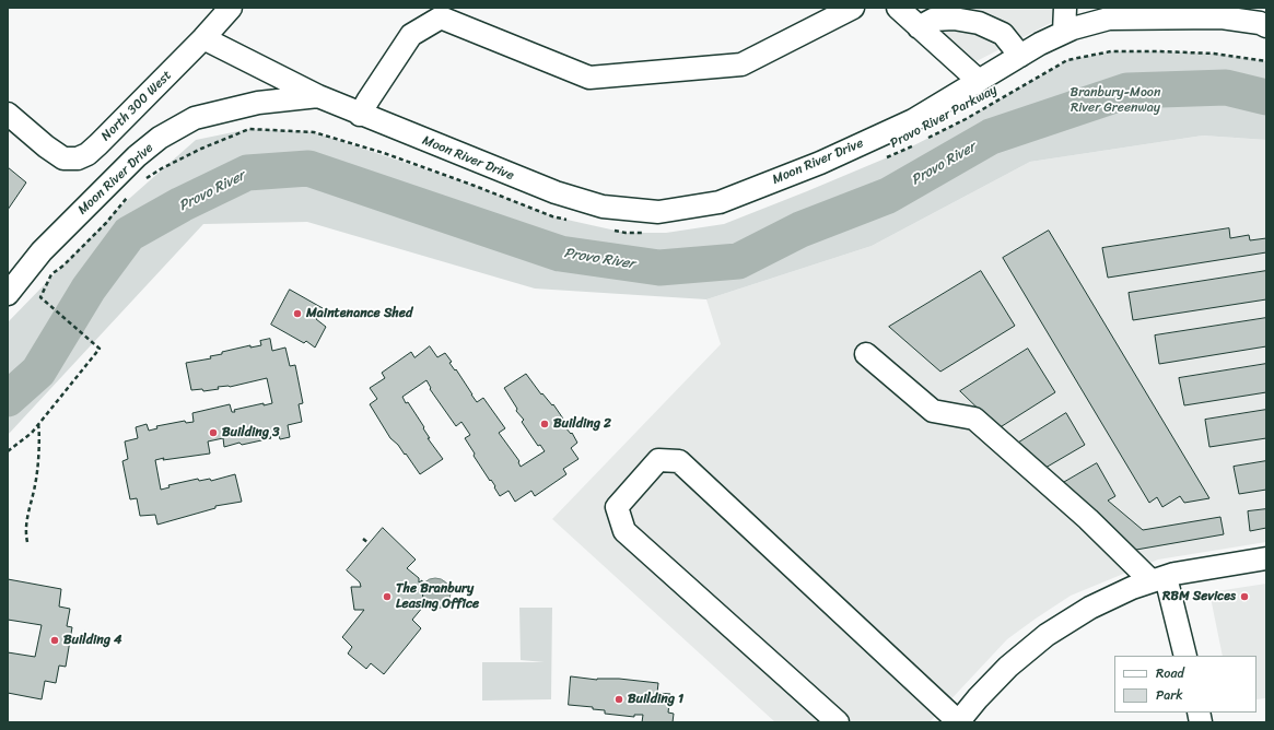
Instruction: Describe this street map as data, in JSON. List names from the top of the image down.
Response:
{
  "streets": {
    "street": ["North 300 West", "Moon River Drive"],
    "path": ["Provo River Parkway"]
  },
  "water": ["Provo River"],
  "parks": ["Branbury-Moon River Greenway"],
  "places": [
    "Maintenance Shed",
    "Building 2",
    "Building 3",
    "The Branbury Leasing Office",
    "RBM Sevices",
    "Building 4",
    "Building 1"
  ],
  "legend": ["Road", "Park"]
}
